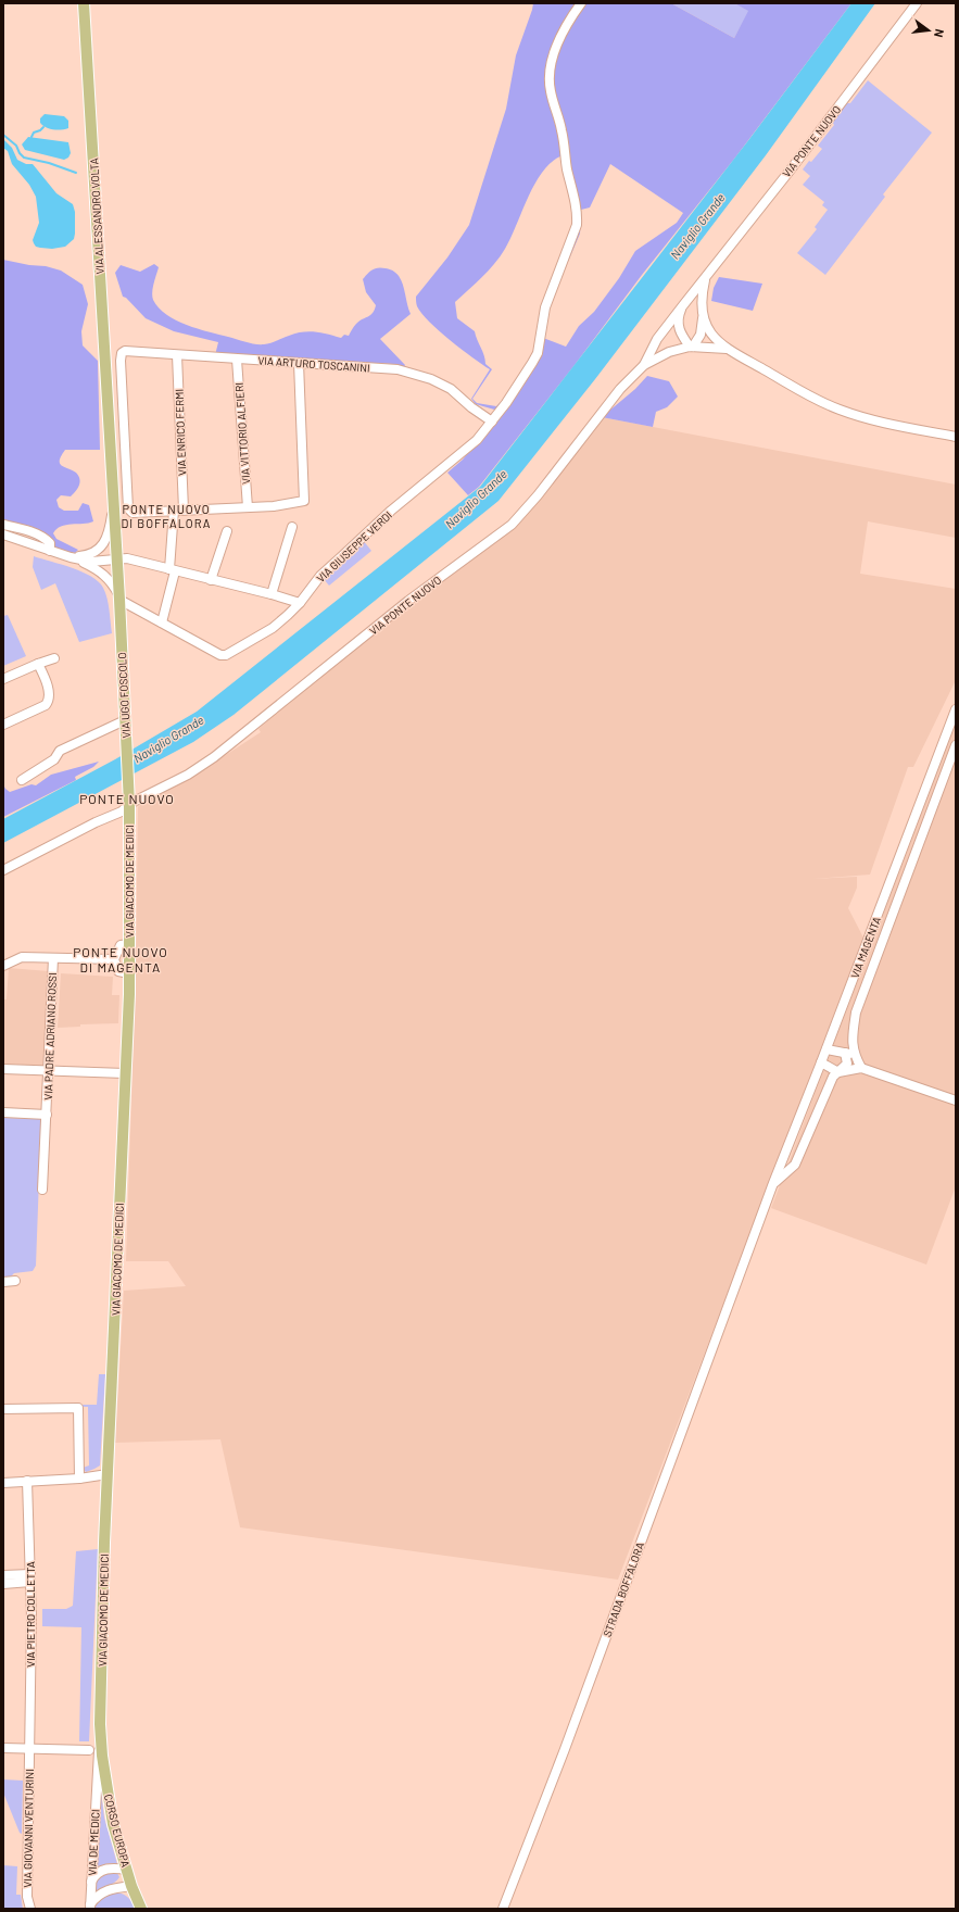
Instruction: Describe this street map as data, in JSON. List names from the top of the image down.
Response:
{
  "streets": {
    "main road": [
      "VIA ALESSANDRO VOLTA",
      "VIA UGO FOSCOLO",
      "VIA GIACOMO DE MEDICI",
      "CORSO EUROPA"
    ],
    "street": [
      "VIA PONTE NUOVO",
      "VIA ARTURO TOSCANINI",
      "VIA ENRICO FERMI",
      "VIA VITTORIO ALFIERI",
      "VIA GIUSEPPE VERDI",
      "VIA MAGENTA",
      "VIA PADRE ADRIANO ROSSI",
      "STRADA BOFFALORA",
      "VIA PIETRO COLLETTA",
      "VIA GIOVANNI VENTURINI",
      "VIA DE MEDICI"
    ]
  },
  "crossings": [
    ["VIA PONTE NUOVO", "VIA UGO FOSCOLO"],
    ["VIA PONTE NUOVO", "VIA GIACOMO DE MEDICI"],
    ["VIA ALESSANDRO VOLTA", "VIA GIUSEPPE VERDI"],
    ["VIA ALESSANDRO VOLTA", "VIA UGO FOSCOLO"],
    ["VIA ARTURO TOSCANINI", "VIA ENRICO FERMI"],
    ["VIA ARTURO TOSCANINI", "VIA VITTORIO ALFIERI"],
    ["VIA ARTURO TOSCANINI", "VIA GIUSEPPE VERDI"],
    ["VIA GIUSEPPE VERDI", "VIA UGO FOSCOLO"],
    ["VIA UGO FOSCOLO", "VIA GIACOMO DE MEDICI"],
    ["VIA GIACOMO DE MEDICI", "CORSO EUROPA"],
    ["VIA GIACOMO DE MEDICI", "VIA DE MEDICI"],
    ["VIA MAGENTA", "STRADA BOFFALORA"],
    ["VIA PIETRO COLLETTA", "VIA GIOVANNI VENTURINI"],
    ["CORSO EUROPA", "VIA DE MEDICI"]
  ],
  "districts": ["PONTE NUOVO DI BOFFALORA", "PONTE NUOVO", "PONTE NUOVO DI MAGENTA"],
  "water": ["Naviglio Grande"],
  "north": "right"
}
